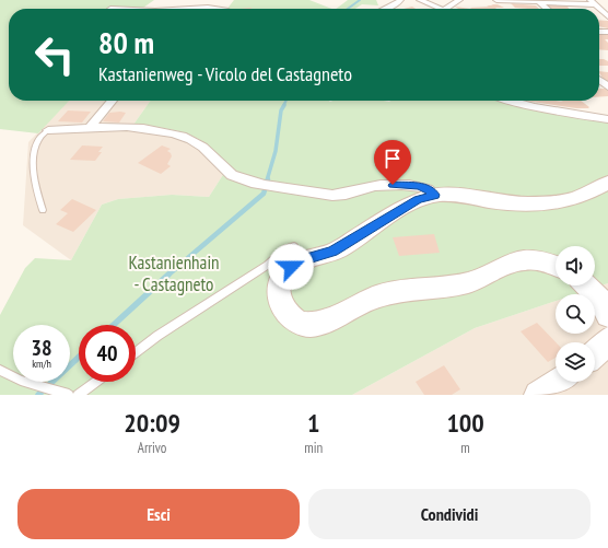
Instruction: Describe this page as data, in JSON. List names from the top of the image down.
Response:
{
  "parks": ["Kastanienhain - Castagneto"],
  "page": {
    "turn": ["80 m", "Kastanienweg - Vicolo del Castagneto"],
    "speed": "38 km/h",
    "limit": "40",
    "eta": [
      "20:09",
      "Arrivo",
      "1",
      "min",
      "100",
      "m"
    ],
    "buttons": ["Esci", "Condividi"]
  }
}
